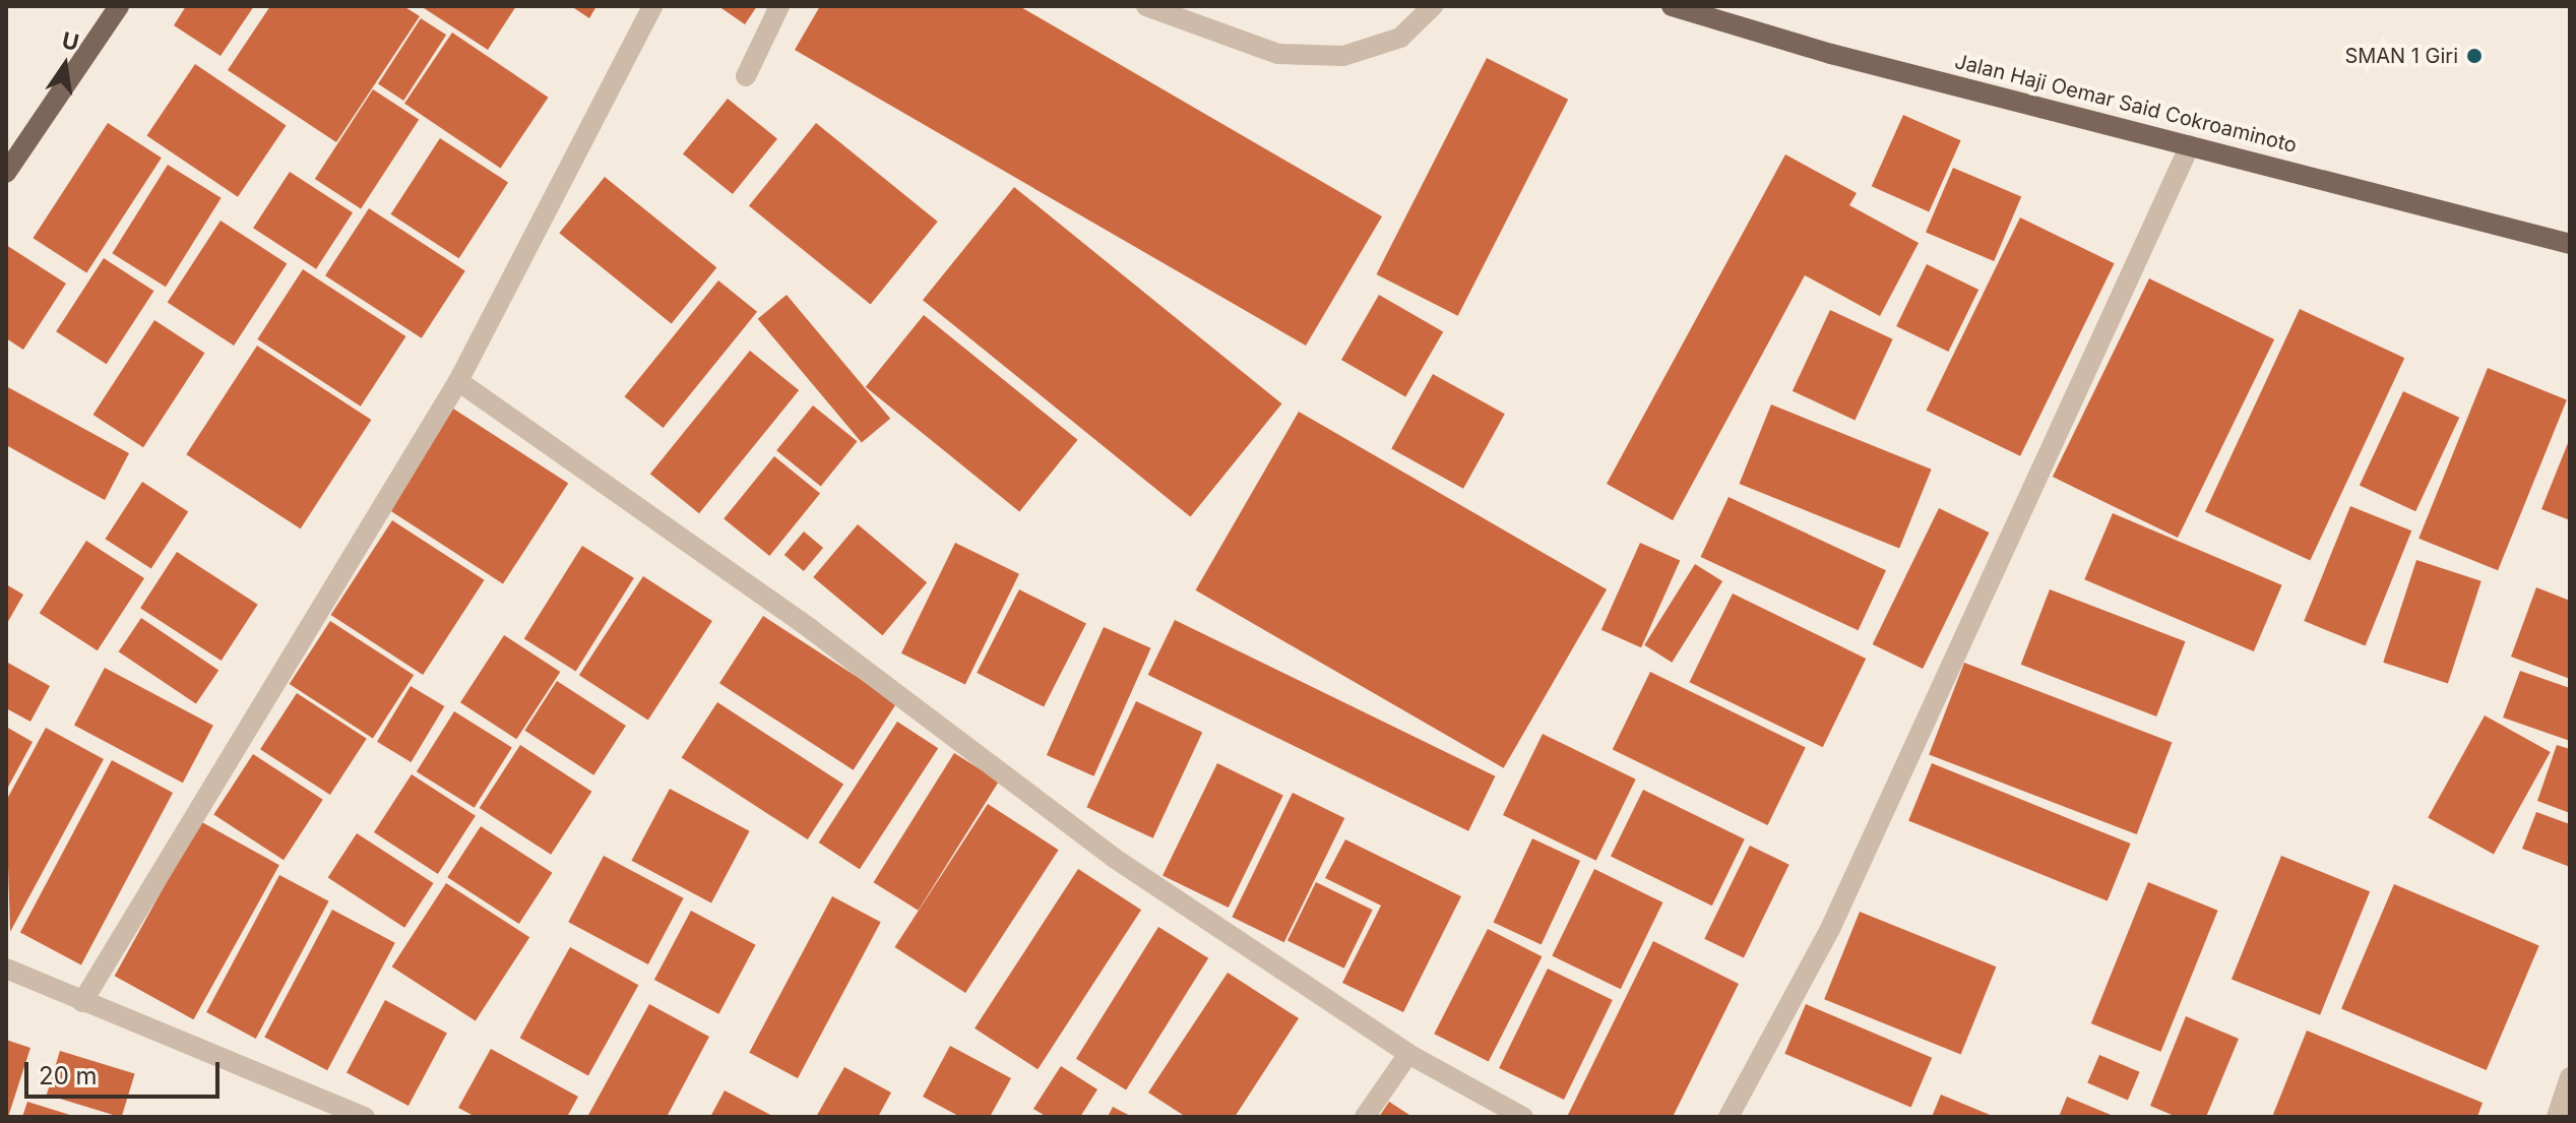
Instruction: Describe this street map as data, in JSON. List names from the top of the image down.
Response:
{
  "streets": {
    "main road": ["Jalan Haji Oemar Said Cokroaminoto"]
  },
  "places": ["SMAN 1 Giri"],
  "scale_bar": "20 m",
  "north": "top"
}
